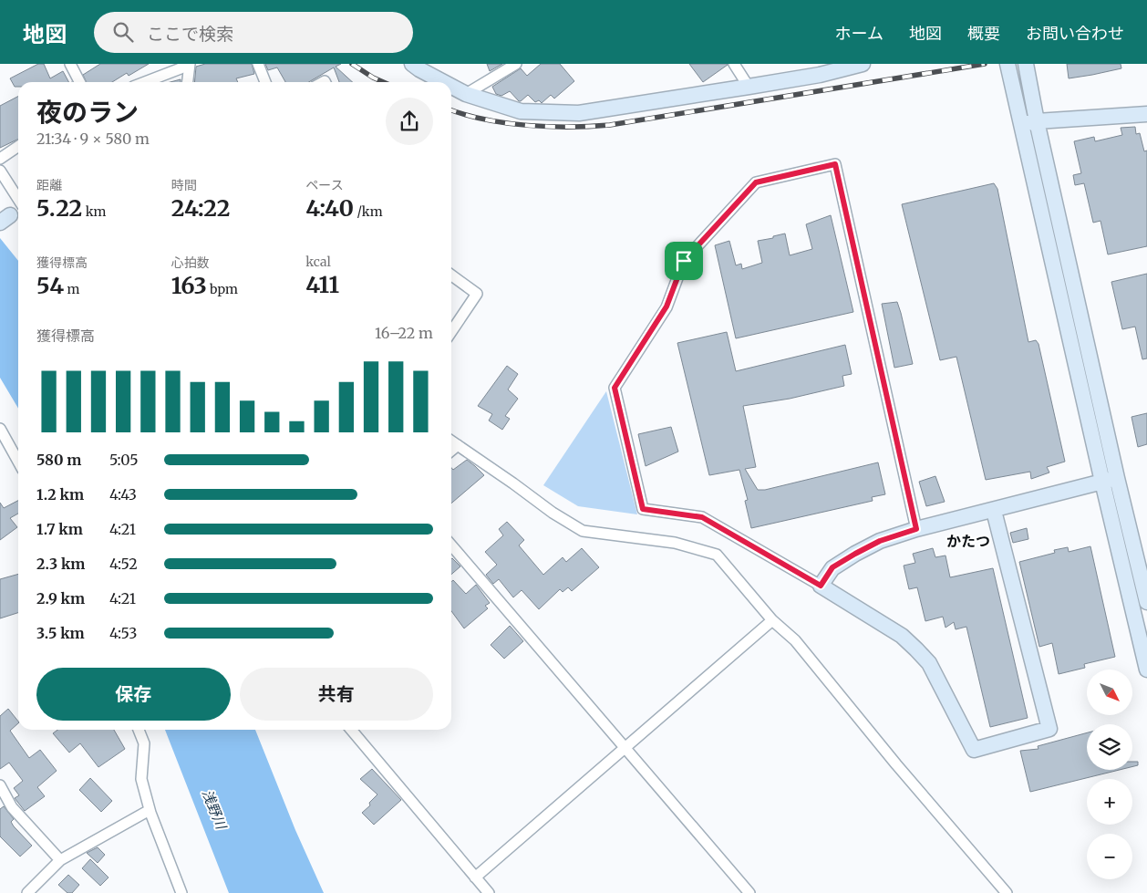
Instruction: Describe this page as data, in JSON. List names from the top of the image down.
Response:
{
  "districts": ["かたつ"],
  "water": ["浅野川"],
  "north": "bottom right",
  "page": {
    "header": "地図",
    "search": "ここで検索",
    "nav": [
      "ホーム",
      "地図",
      "概要",
      "お問い合わせ"
    ],
    "heading": ["夜のラン", "21:34 · 9 × 580 m"],
    "stats": [
      ["距離", "5.22 km"],
      ["時間", "24:22"],
      ["ペース", "4:40 /km"],
      ["獲得標高", "54 m"],
      ["心拍数", "163 bpm"],
      ["kcal", "411"]
    ],
    "chart": ["獲得標高", "16–22 m"],
    "list": [
      {
        "name": "580 m",
        "note": "5:05"
      },
      {
        "name": "1.2 km",
        "note": "4:43"
      },
      {
        "name": "1.7 km",
        "note": "4:21"
      },
      {
        "name": "2.3 km",
        "note": "4:52"
      },
      {
        "name": "2.9 km",
        "note": "4:21"
      },
      {
        "name": "3.5 km",
        "note": "4:53"
      }
    ],
    "buttons": ["保存", "共有"],
    "map_buttons": ["+", "−"]
  }
}
